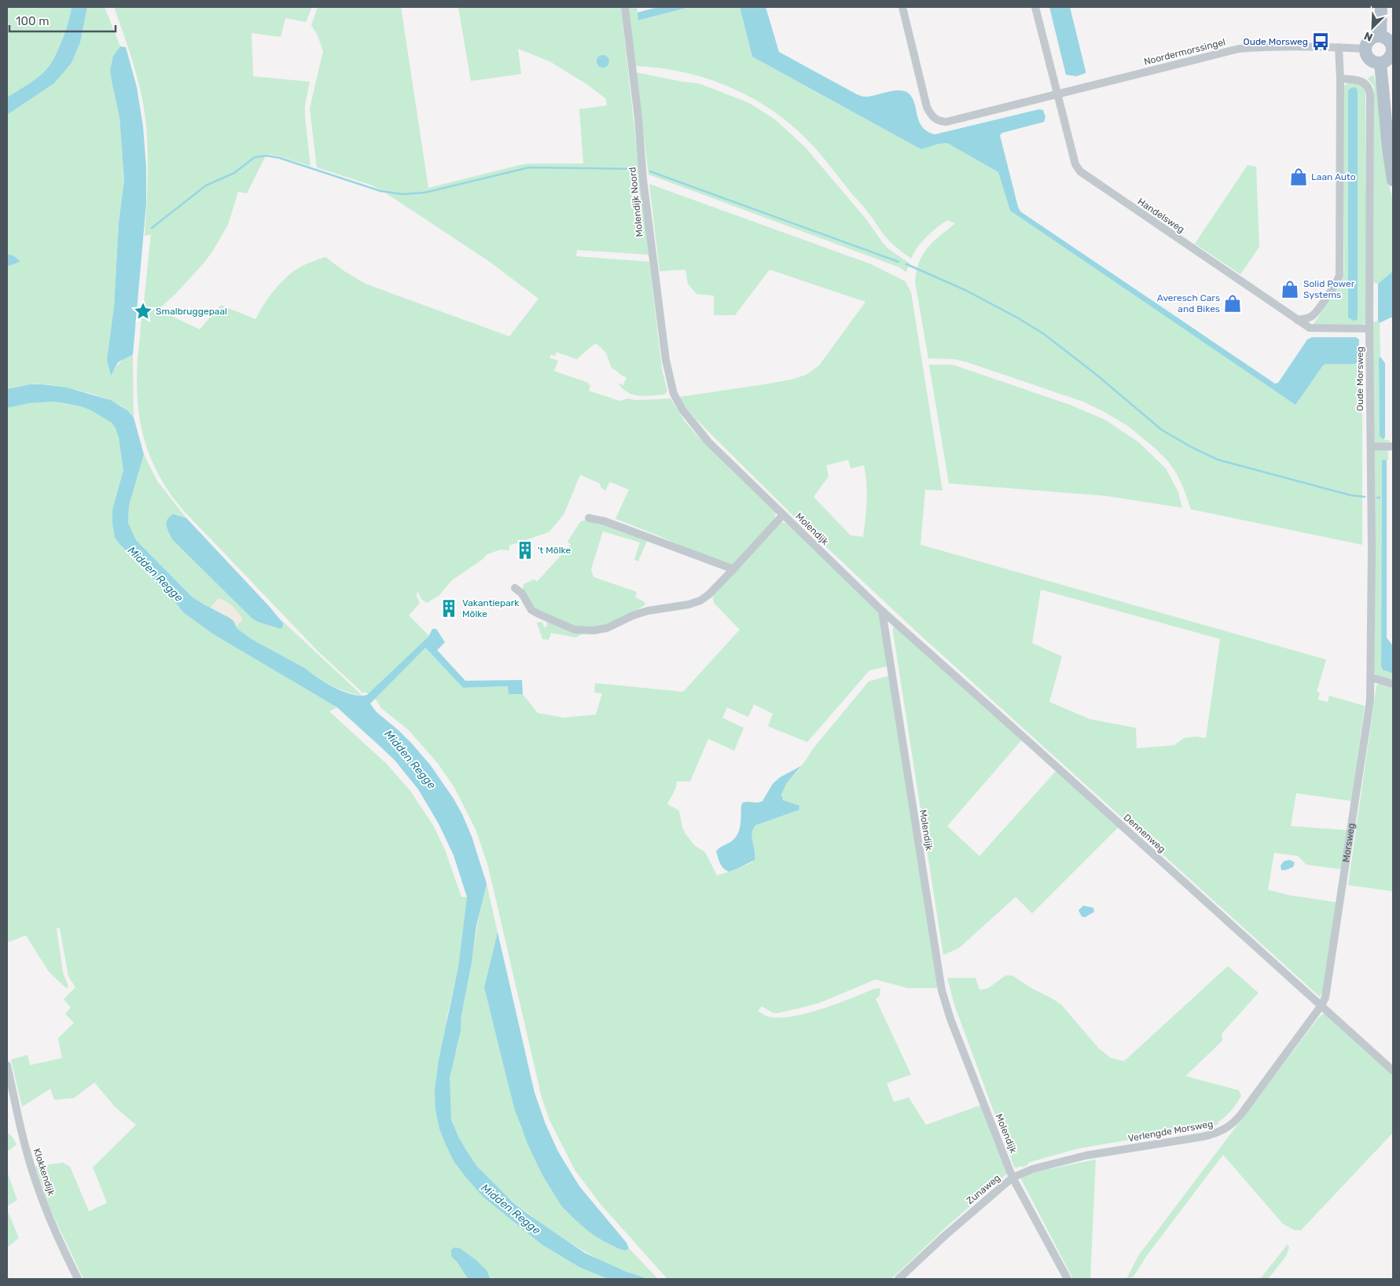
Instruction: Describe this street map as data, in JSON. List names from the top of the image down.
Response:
{
  "streets": {
    "street": [
      "Noordermorssingel",
      "Molendijk Noord",
      "Handelsweg",
      "Oude Morsweg",
      "Molendijk",
      "Dennenweg",
      "Morsweg",
      "Verlengde Morsweg",
      "Klokkendijk",
      "Zunaweg"
    ]
  },
  "crossings": [
    ["Noordermorssingel", "Handelsweg"],
    ["Molendijk Noord", "Molendijk"],
    ["Handelsweg", "Oude Morsweg"],
    ["Oude Morsweg", "Morsweg"],
    ["Molendijk", "Dennenweg"],
    ["Molendijk", "Verlengde Morsweg"],
    ["Molendijk", "Zunaweg"],
    ["Dennenweg", "Morsweg"],
    ["Dennenweg", "Verlengde Morsweg"],
    ["Morsweg", "Verlengde Morsweg"],
    ["Verlengde Morsweg", "Zunaweg"]
  ],
  "water": ["Midden Regge"],
  "places": {
    "bus stop": ["Oude Morsweg"],
    "shop": ["Laan Auto", "Solid Power Systems", "Averesch Cars and Bikes"],
    "place": ["Smalbruggepaal"],
    "building": ["'t Mölke", "Vakantiepark Mölke"]
  },
  "scale_bar": "100 m",
  "north": "bottom left"
}
